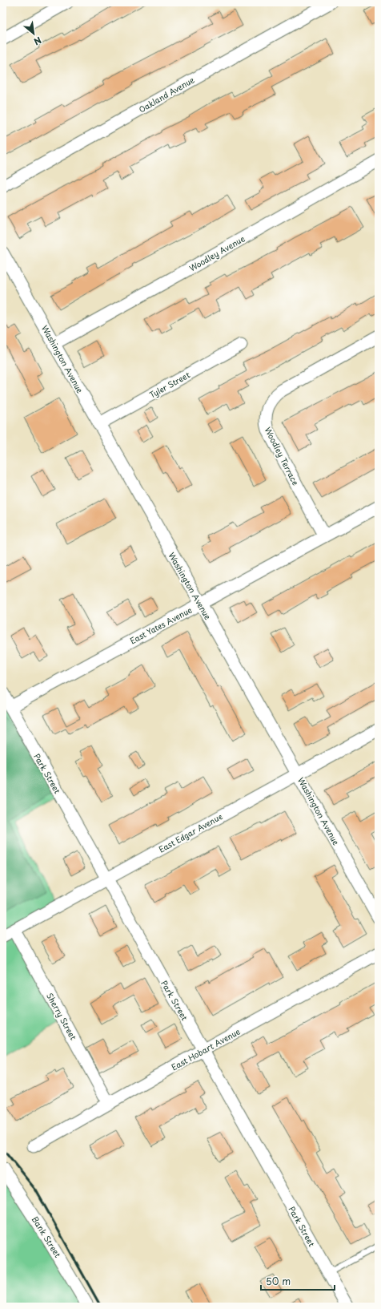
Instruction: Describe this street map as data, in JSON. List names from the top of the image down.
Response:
{
  "streets": {
    "street": [
      "Oakland Avenue",
      "Woodley Avenue",
      "Washington Avenue",
      "Tyler Street",
      "Woodley Terrace",
      "East Yates Avenue",
      "Park Street",
      "East Edgar Avenue",
      "Sherry Street",
      "East Hobart Avenue",
      "Bank Street"
    ]
  },
  "crossings": [
    ["Woodley Avenue", "Washington Avenue"],
    ["Washington Avenue", "Tyler Street"],
    ["Washington Avenue", "East Yates Avenue"],
    ["Washington Avenue", "East Edgar Avenue"],
    ["Woodley Terrace", "East Yates Avenue"],
    ["East Yates Avenue", "Park Street"],
    ["Park Street", "East Edgar Avenue"],
    ["Park Street", "East Hobart Avenue"],
    ["East Edgar Avenue", "Sherry Street"],
    ["Sherry Street", "East Hobart Avenue"]
  ],
  "scale_bar": "50 m",
  "north": "bottom right"
}
